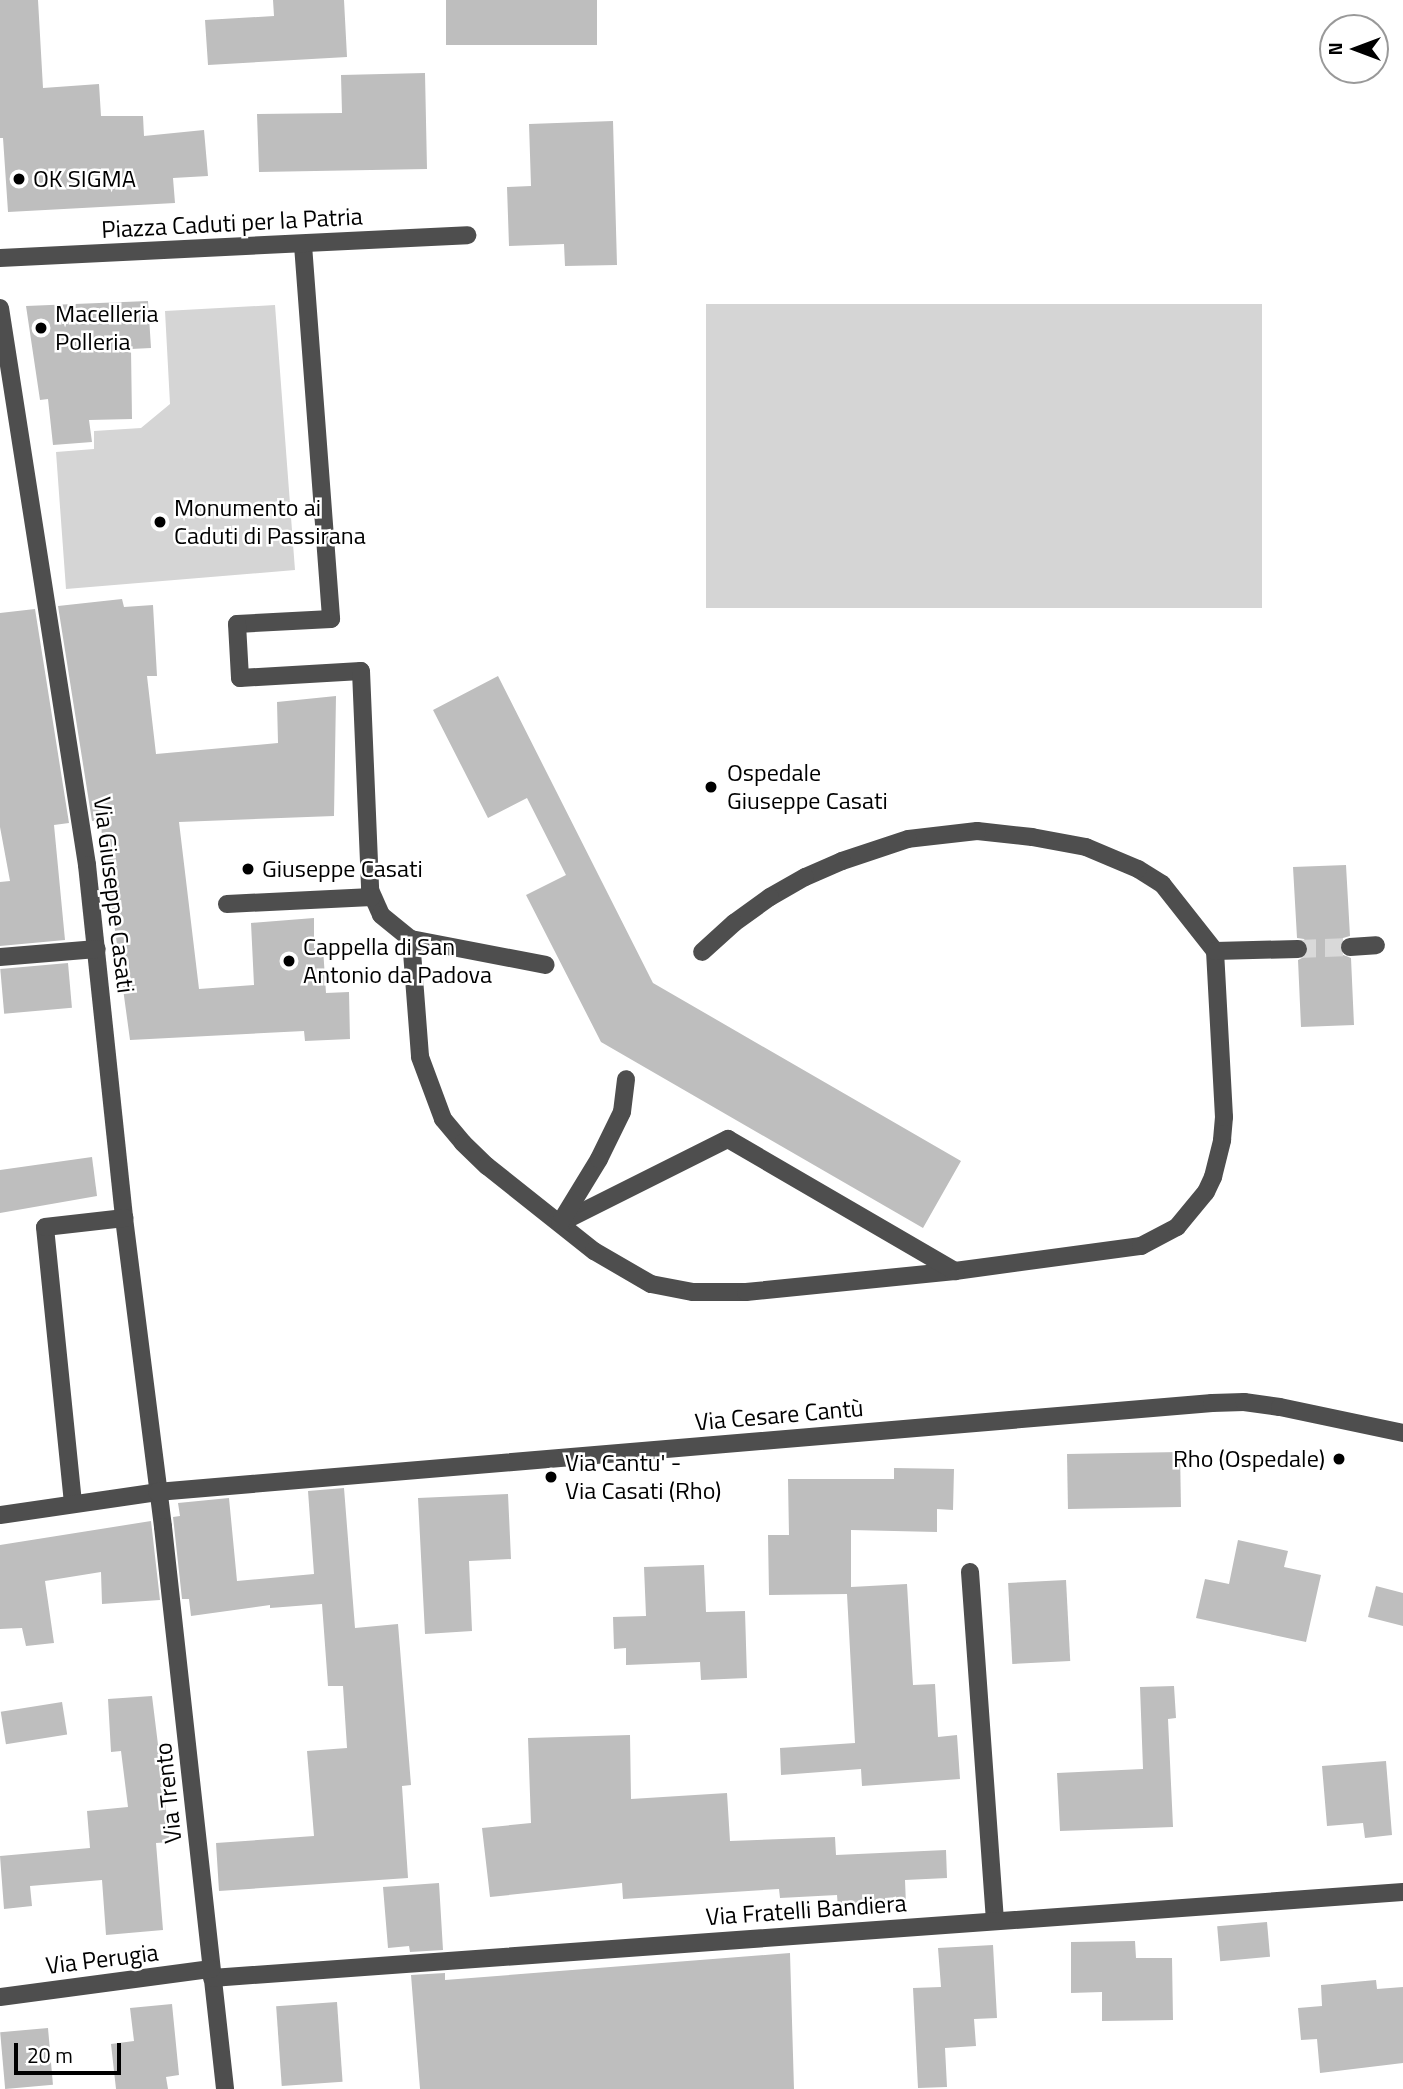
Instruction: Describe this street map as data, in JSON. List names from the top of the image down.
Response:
{
  "streets": {
    "street": [
      "Piazza Caduti per la Patria",
      "Via Giuseppe Casati",
      "Via Cesare Cantù",
      "Via Trento",
      "Via Fratelli Bandiera",
      "Via Perugia"
    ]
  },
  "crossings": [
    ["Via Giuseppe Casati", "Via Cesare Cantù"],
    ["Via Giuseppe Casati", "Via Trento"],
    ["Via Cesare Cantù", "Via Trento"],
    ["Via Trento", "Via Fratelli Bandiera"],
    ["Via Trento", "Via Perugia"],
    ["Via Fratelli Bandiera", "Via Perugia"]
  ],
  "places": [
    "OK SIGMA",
    "Macelleria Polleria",
    "Monumento ai Caduti di Passirana",
    "Ospedale Giuseppe Casati",
    "Giuseppe Casati",
    "Cappella di San Antonio da Padova",
    "Rho (Ospedale)",
    "Via Cantu' - Via Casati (Rho)"
  ],
  "scale_bar": "20 m",
  "north": "left"
}
